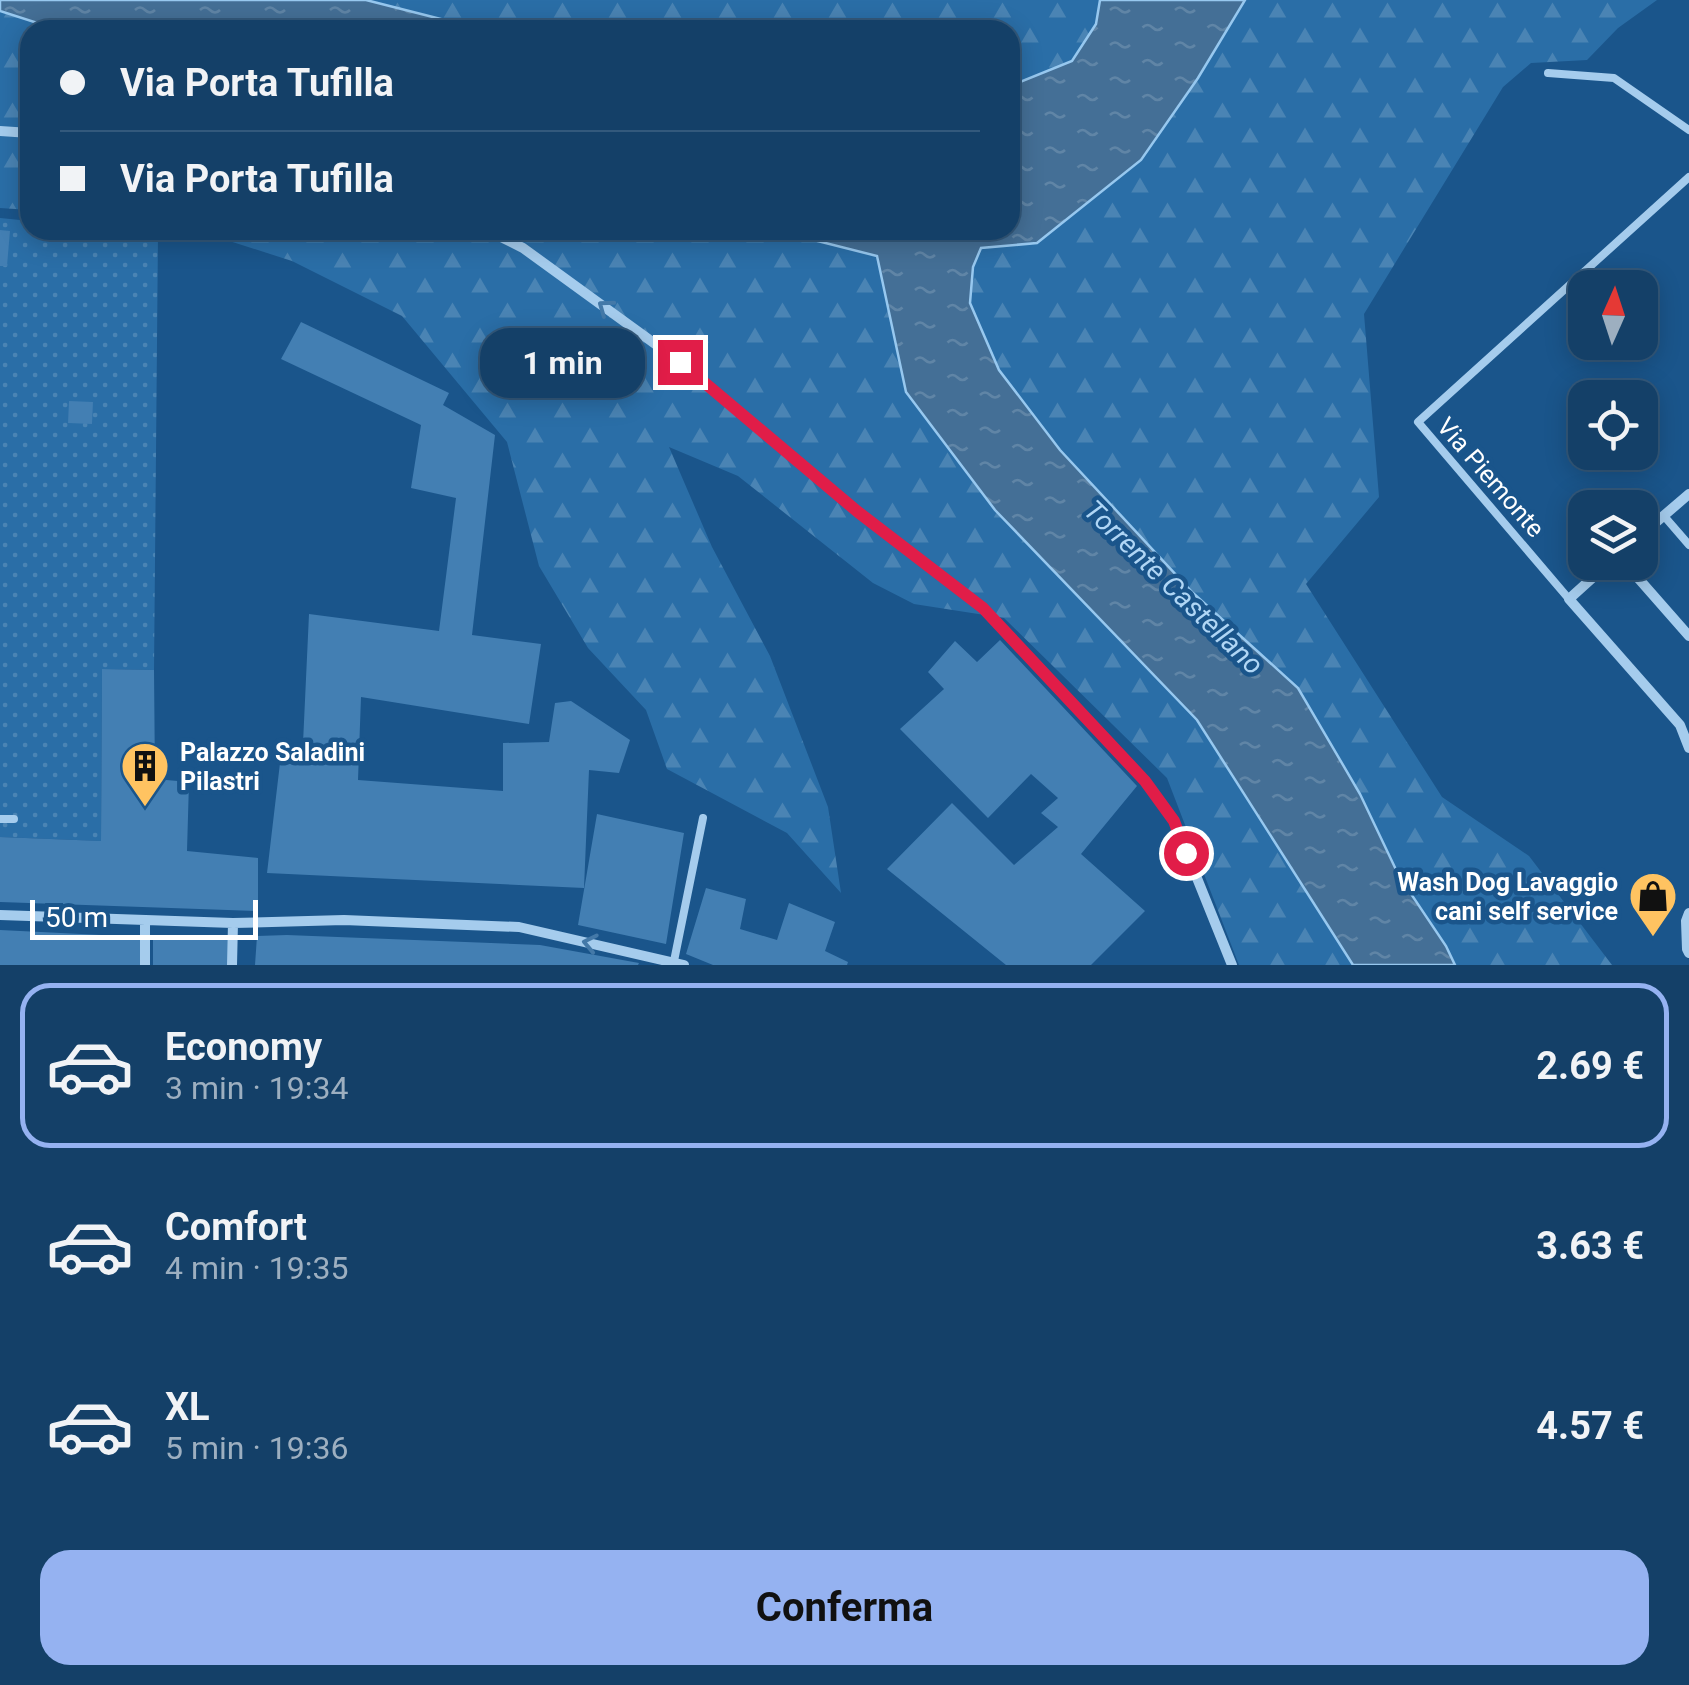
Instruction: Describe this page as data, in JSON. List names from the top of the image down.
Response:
{
  "streets": {
    "street": ["Via Piemonte"]
  },
  "water": ["Torrente Castellano"],
  "places": {
    "building": ["Palazzo Saladini Pilastri"],
    "shop": ["Wash Dog Lavaggio cani self service"]
  },
  "scale_bar": "50 m",
  "north": "top",
  "page": {
    "banner": ["Via Porta Tufilla", "Via Porta Tufilla"],
    "bubble": "1 min",
    "scale": "50 m",
    "list": [
      {
        "name": "Economy",
        "note": "3 min · 19:34",
        "value": "2.69 €"
      },
      {
        "name": "Comfort",
        "note": "4 min · 19:35",
        "value": "3.63 €"
      },
      {
        "name": "XL",
        "note": "5 min · 19:36",
        "value": "4.57 €"
      }
    ],
    "buttons": "Conferma"
  }
}
